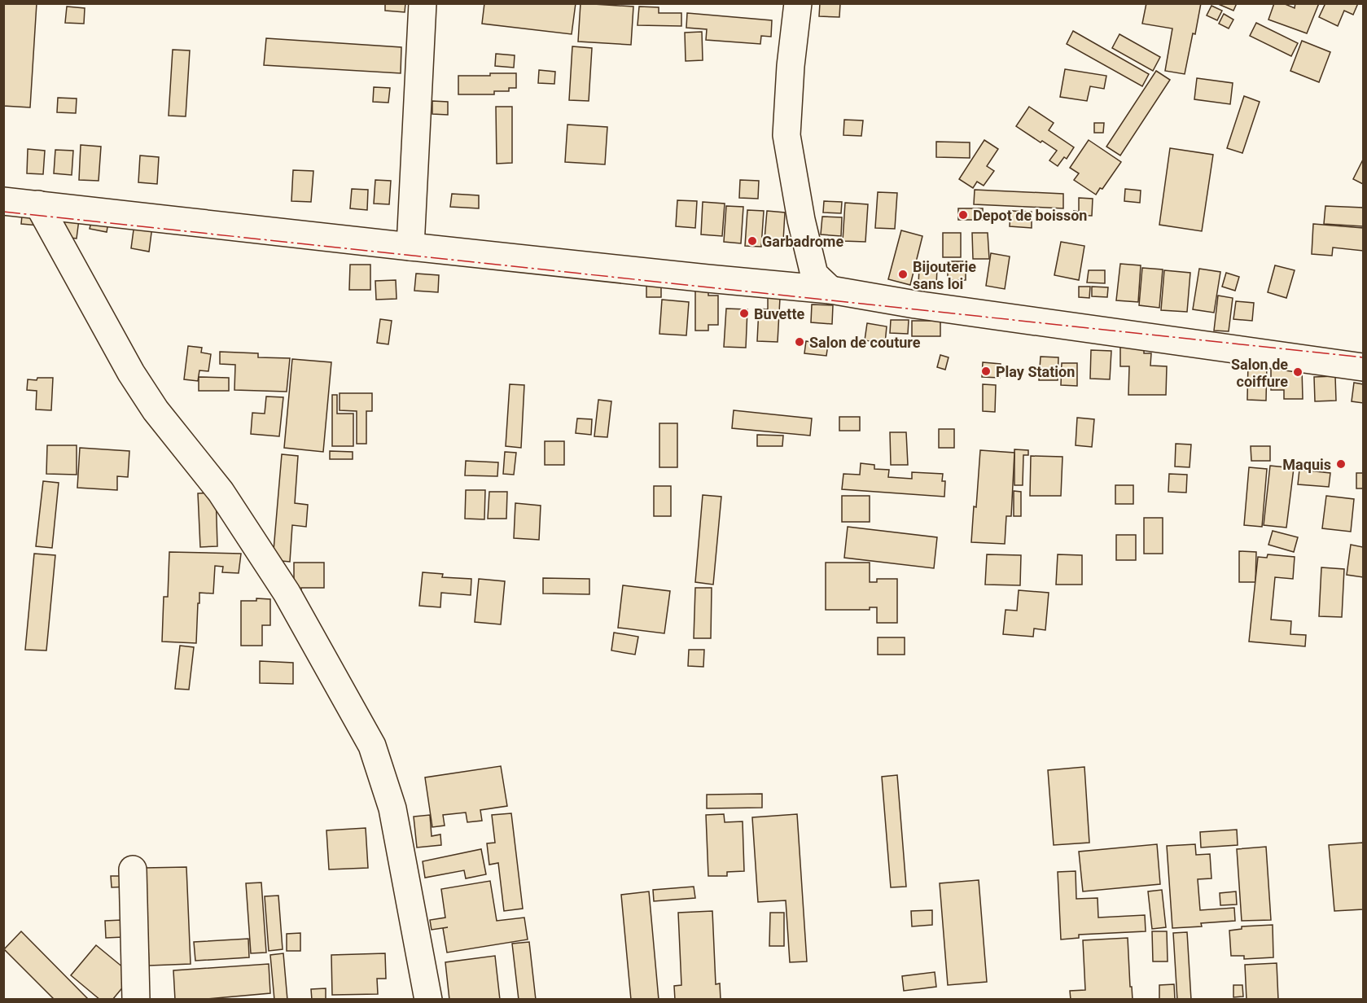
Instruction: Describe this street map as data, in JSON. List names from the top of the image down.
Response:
{
  "places": [
    "Depot de boisson",
    "Garbadrome",
    "Bijouterie sans loi",
    "Buvette",
    "Salon de couture",
    "Play Station",
    "Salon de coiffure",
    "Maquis"
  ]
}
